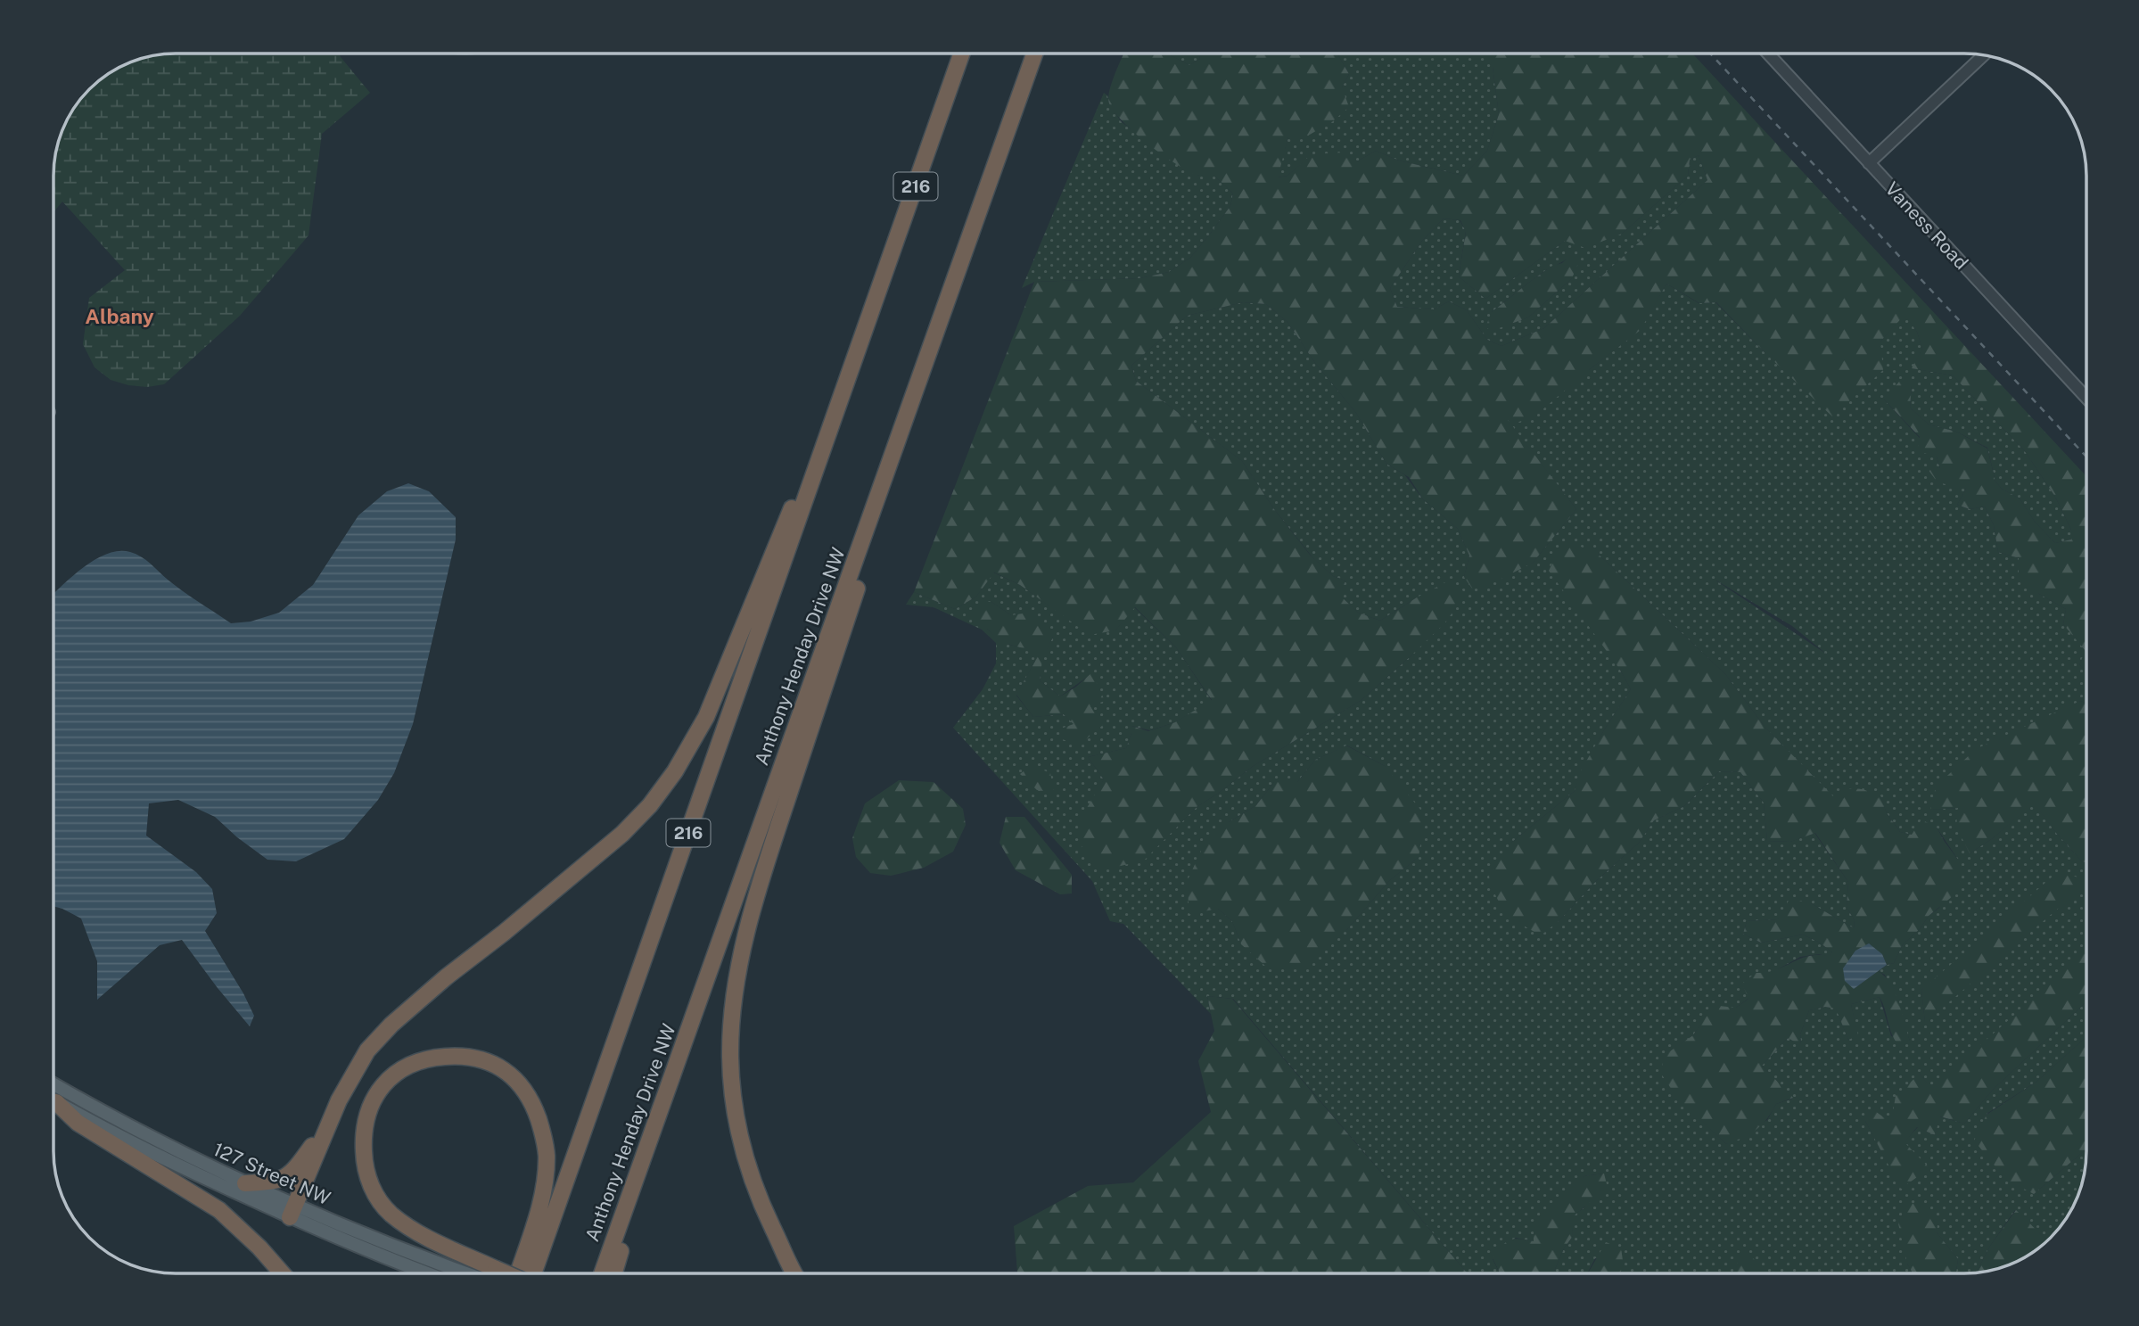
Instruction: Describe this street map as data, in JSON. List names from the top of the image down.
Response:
{
  "streets": {
    "highway": ["216", "Anthony Henday Drive NW"],
    "main road": ["127 Street NW"],
    "street": ["Vaness Road"]
  },
  "districts": ["Albany"]
}
